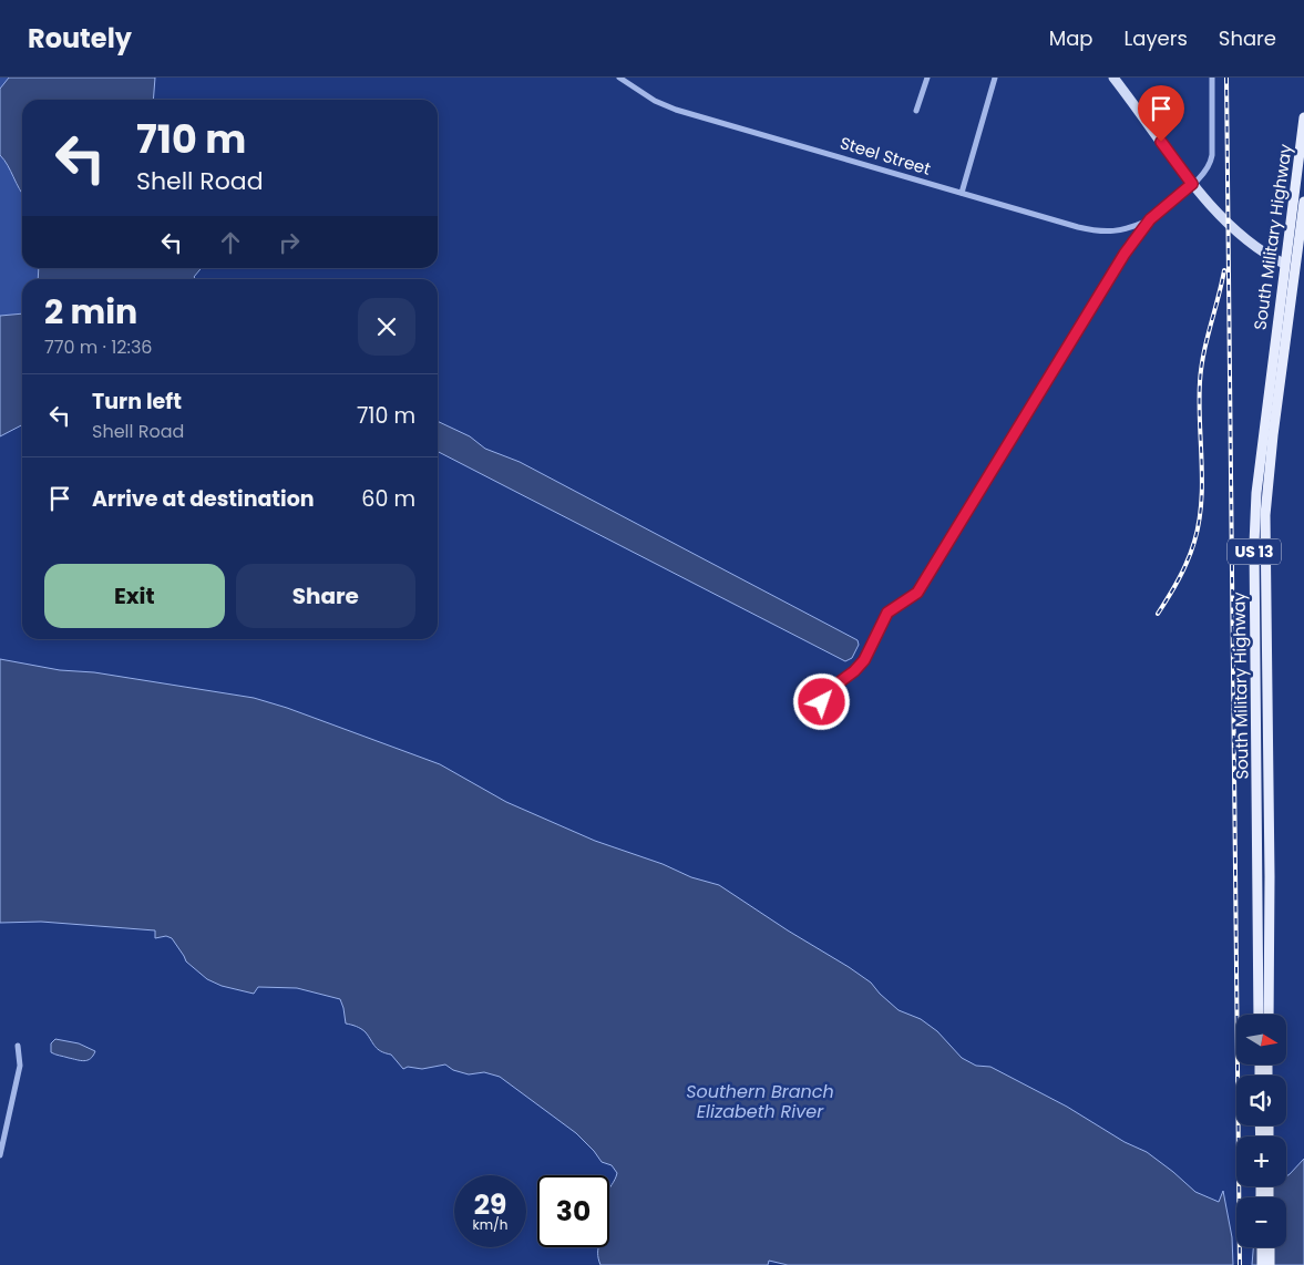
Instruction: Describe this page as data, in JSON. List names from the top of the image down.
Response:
{
  "streets": {
    "main road": ["South Military Highway", "US 13"],
    "street": ["Steel Street"]
  },
  "water": ["Southern Branch Elizabeth River"],
  "north": "right",
  "page": {
    "header": "Routely",
    "nav": ["Map", "Layers", "Share"],
    "turn": ["710 m", "Shell Road"],
    "heading": ["2 min", "770 m · 12:36"],
    "list": [
      {
        "name": "Turn left",
        "note": "Shell Road",
        "value": "710 m"
      },
      {
        "name": "Arrive at destination",
        "value": "60 m"
      }
    ],
    "buttons": ["Exit", "Share"],
    "map_buttons": ["+", "−"],
    "speed": "29 km/h",
    "limit": "30"
  }
}
